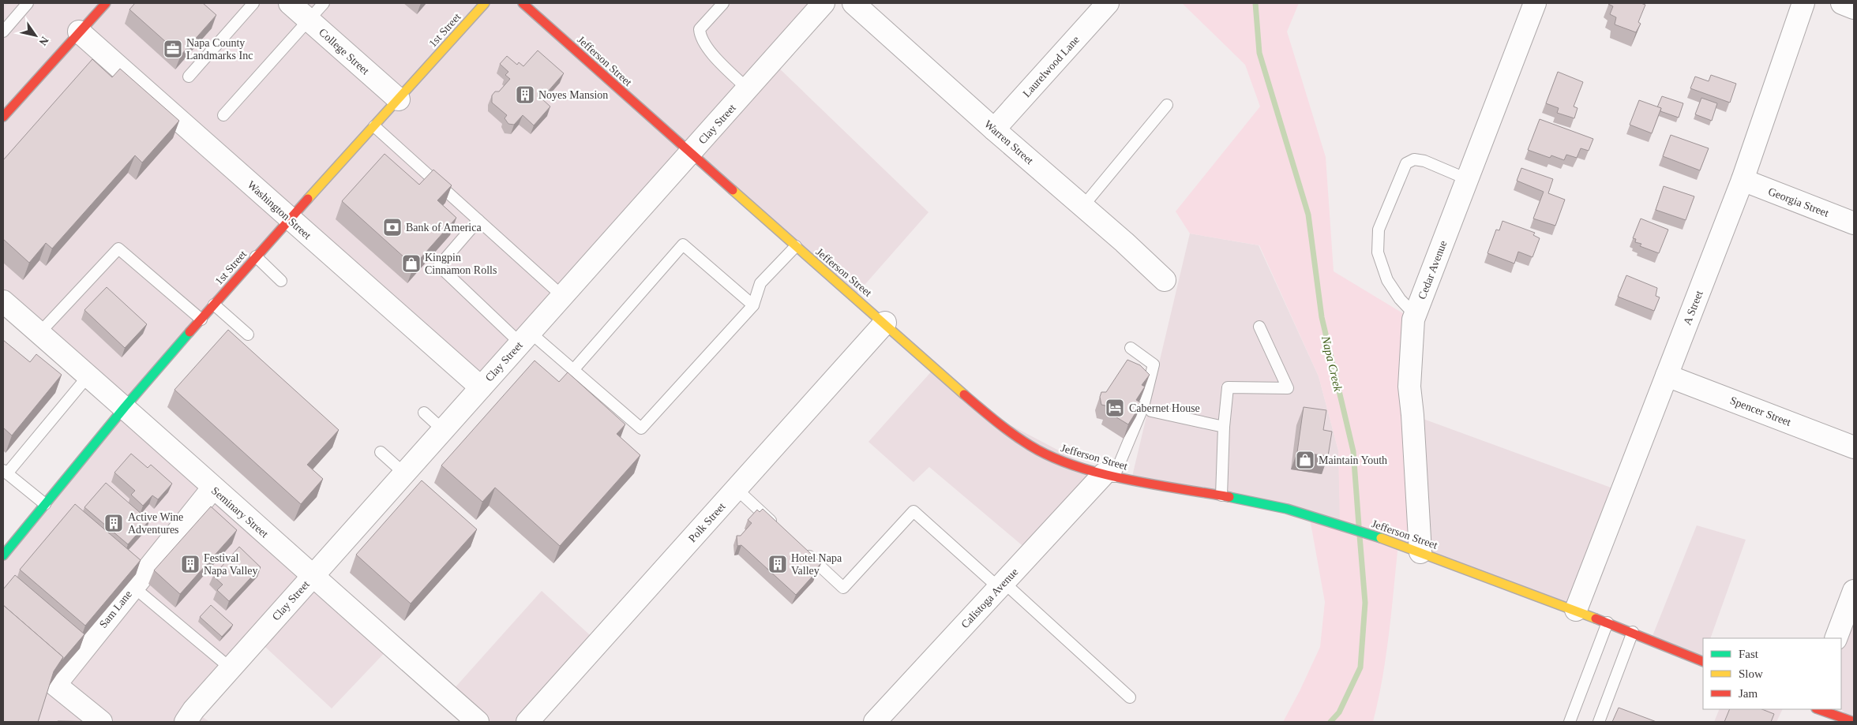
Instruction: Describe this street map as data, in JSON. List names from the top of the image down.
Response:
{
  "streets": {
    "main road": ["1st Street", "Jefferson Street"],
    "street": [
      "College Street",
      "Laurelwood Lane",
      "Clay Street",
      "Warren Street",
      "Georgia Street",
      "Washington Street",
      "Cedar Avenue",
      "A Street",
      "Spencer Street",
      "Seminary Street",
      "Polk Street",
      "Calistoga Avenue",
      "Sam Lane"
    ]
  },
  "crossings": [
    ["1st Street", "College Street"],
    ["1st Street", "Washington Street"],
    ["1st Street", "Seminary Street"],
    ["Jefferson Street", "Clay Street"],
    ["Jefferson Street", "Cedar Avenue"],
    ["Jefferson Street", "A Street"],
    ["Jefferson Street", "Polk Street"],
    ["Jefferson Street", "Calistoga Avenue"],
    ["Laurelwood Lane", "Warren Street"],
    ["Clay Street", "Washington Street"],
    ["Clay Street", "Seminary Street"],
    ["Georgia Street", "A Street"],
    ["A Street", "Spencer Street"],
    ["Seminary Street", "Sam Lane"]
  ],
  "water": ["Napa Creek"],
  "places": {
    "office": ["Napa County Landmarks Inc"],
    "building": [
      "Noyes Mansion",
      "Active Wine Adventures",
      "Festival Napa Valley",
      "Hotel Napa Valley"
    ],
    "bank": ["Bank of America"],
    "shop": ["Kingpin Cinnamon Rolls", "Maintain Youth"],
    "hotel": ["Cabernet House"]
  },
  "legend": ["Fast", "Slow", "Jam"],
  "north": "bottom right"
}
